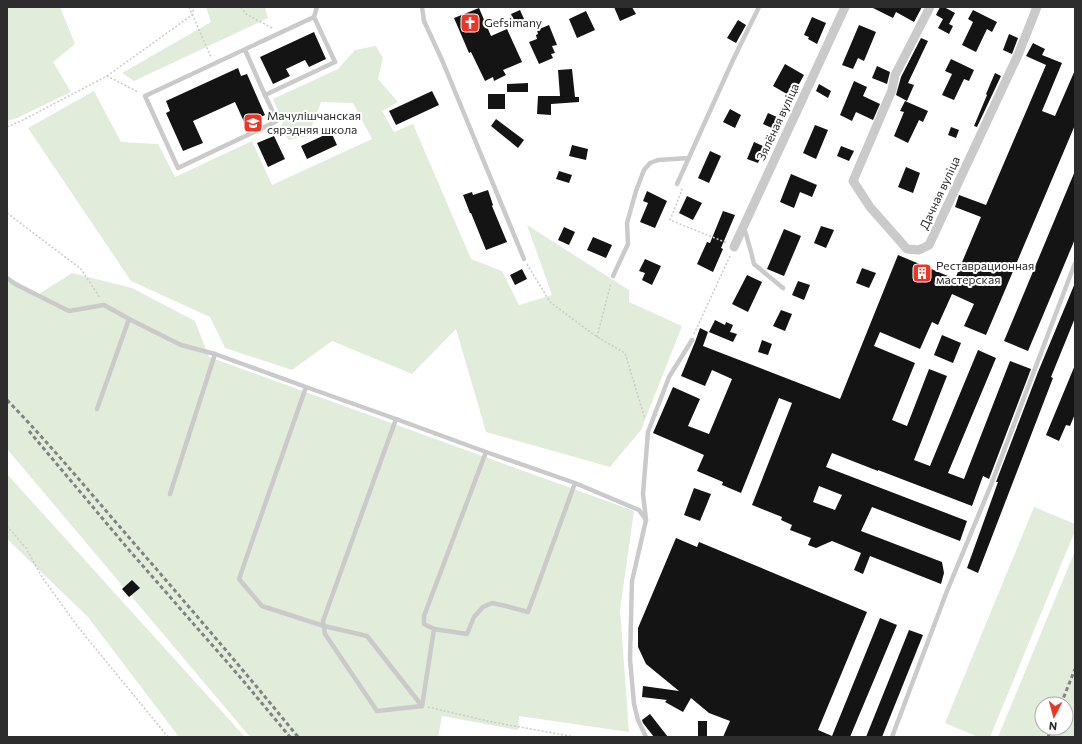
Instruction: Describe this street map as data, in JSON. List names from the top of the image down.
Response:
{
  "streets": {
    "street": ["Зялёная вуліца", "Дачная вуліца"]
  },
  "places": {
    "church": ["Gefsimany"],
    "school or university": ["Мачулішчанская сярэдняя школа"],
    "building": ["Реставрационная мастерская"]
  },
  "north": "bottom"
}
